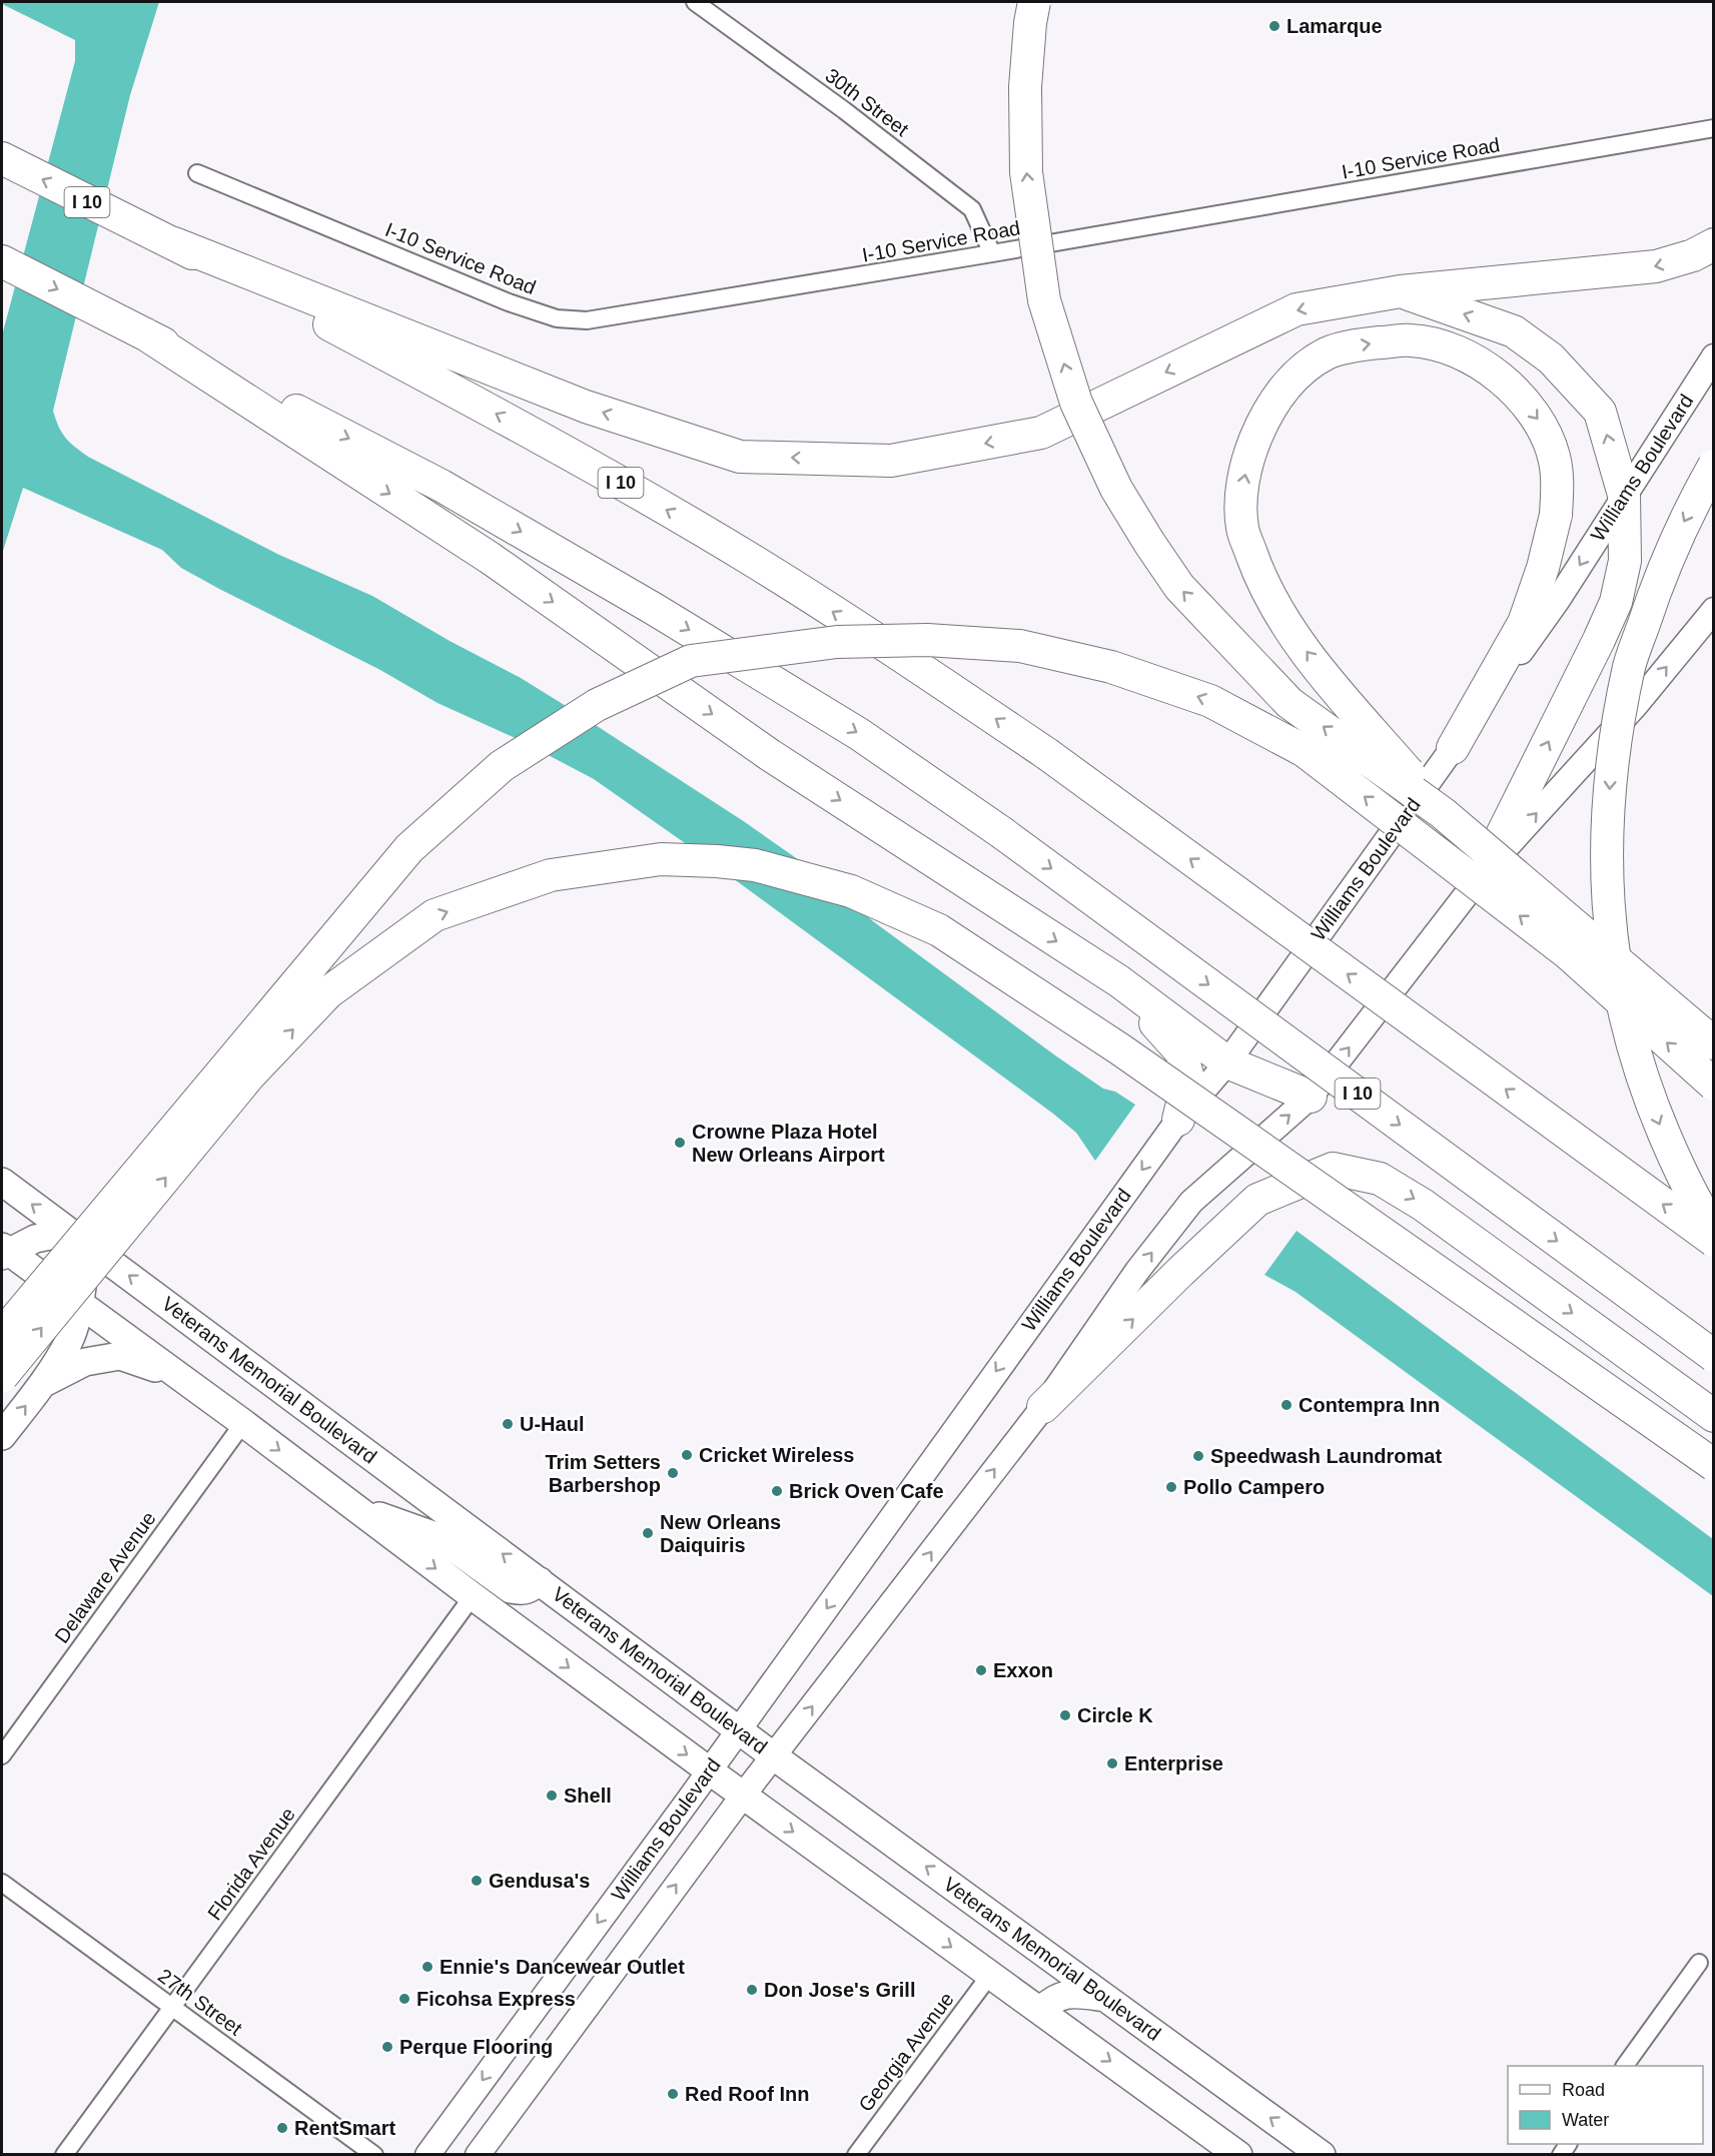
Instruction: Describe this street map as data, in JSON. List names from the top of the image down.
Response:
{
  "streets": {
    "highway": ["I 10"],
    "main road": ["Williams Boulevard", "Veterans Memorial Boulevard"],
    "street": [
      "30th Street",
      "I-10 Service Road",
      "Delaware Avenue",
      "Florida Avenue",
      "27th Street",
      "Georgia Avenue"
    ]
  },
  "crossings": [
    ["30th Street", "I-10 Service Road"],
    ["Williams Boulevard", "Veterans Memorial Boulevard"],
    ["Florida Avenue", "27th Street"]
  ],
  "places": [
    "Lamarque",
    "Crowne Plaza Hotel New Orleans Airport",
    "Contempra Inn",
    "U-Haul",
    "Cricket Wireless",
    "Speedwash Laundromat",
    "Trim Setters Barbershop",
    "Pollo Campero",
    "Brick Oven Cafe",
    "New Orleans Daiquiris",
    "Exxon",
    "Circle K",
    "Enterprise",
    "Shell",
    "Gendusa's",
    "Ennie's Dancewear Outlet",
    "Don Jose's Grill",
    "Ficohsa Express",
    "Perque Flooring",
    "Red Roof Inn",
    "RentSmart"
  ],
  "legend": ["Road", "Water"]
}
